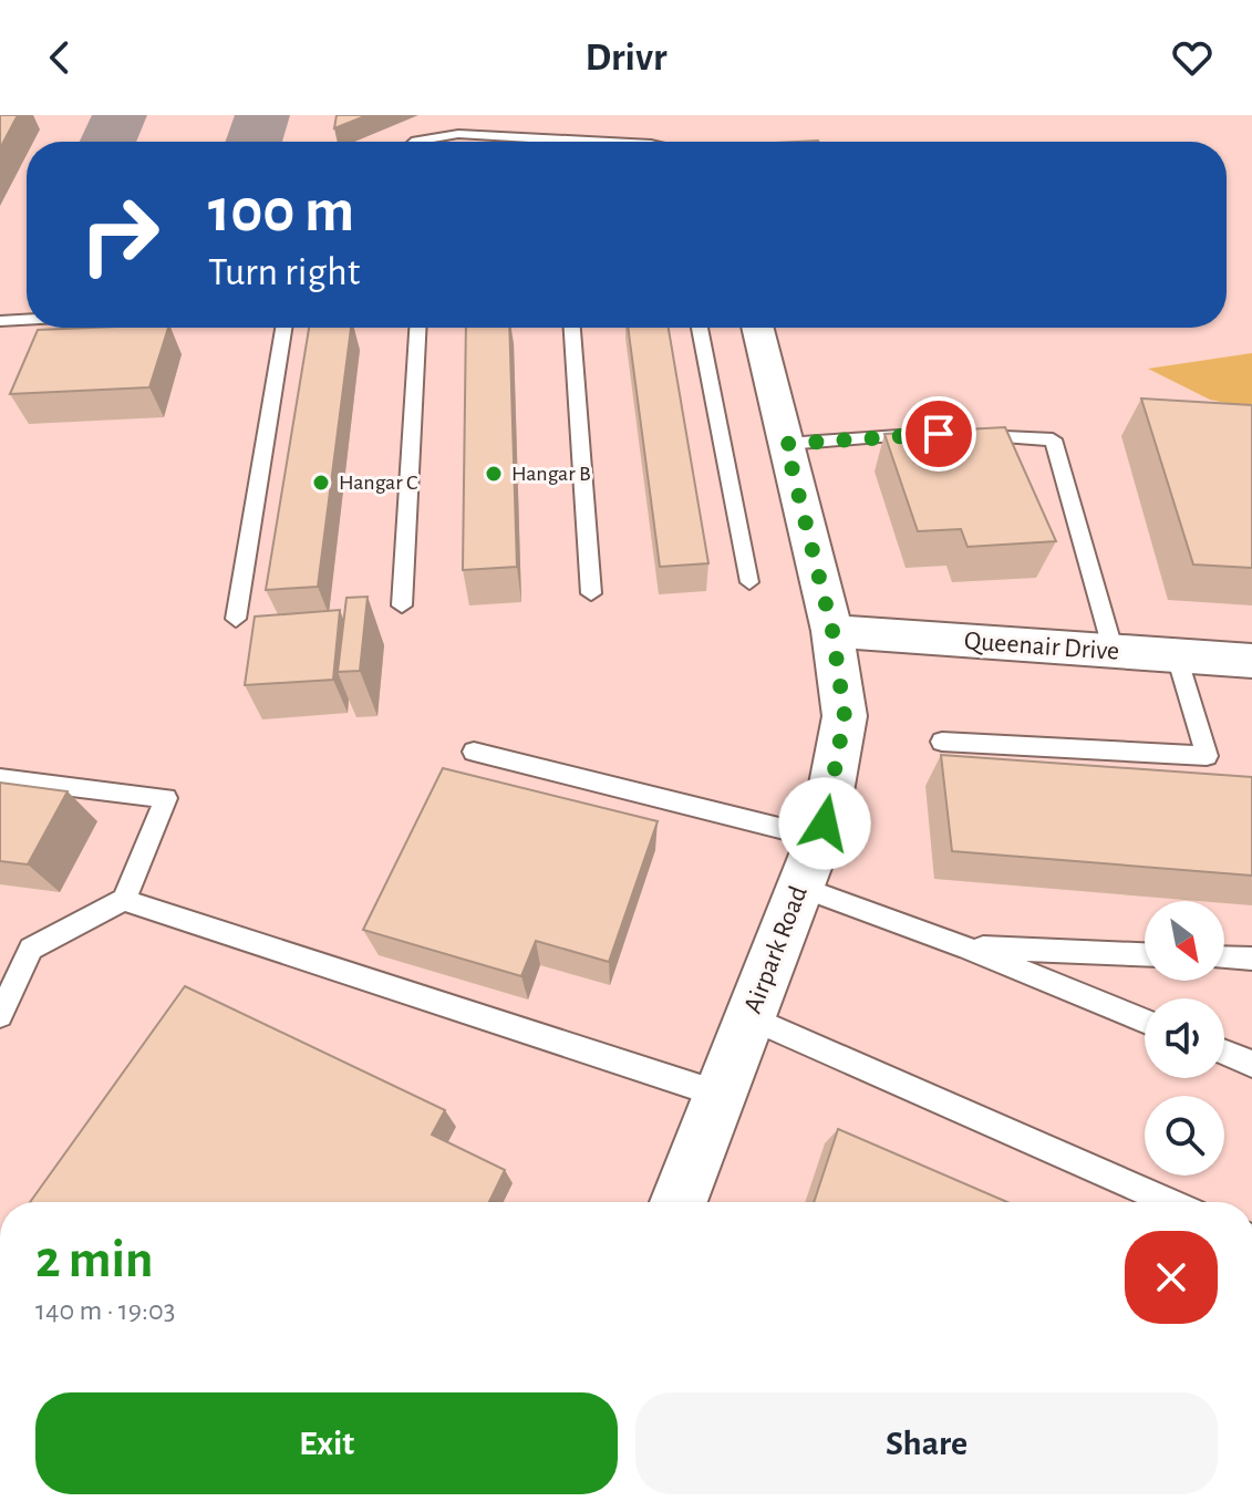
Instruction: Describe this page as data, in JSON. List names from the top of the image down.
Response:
{
  "streets": {
    "street": ["Queenair Drive", "Airpark Road"]
  },
  "crossings": [
    ["Queenair Drive", "Airpark Road"]
  ],
  "places": ["Hangar B", "Hangar C"],
  "north": "bottom right",
  "page": {
    "header": "Drivr",
    "turn": ["100 m", "Turn right"],
    "heading": ["2 min", "140 m · 19:03"],
    "buttons": ["Exit", "Share"]
  }
}
